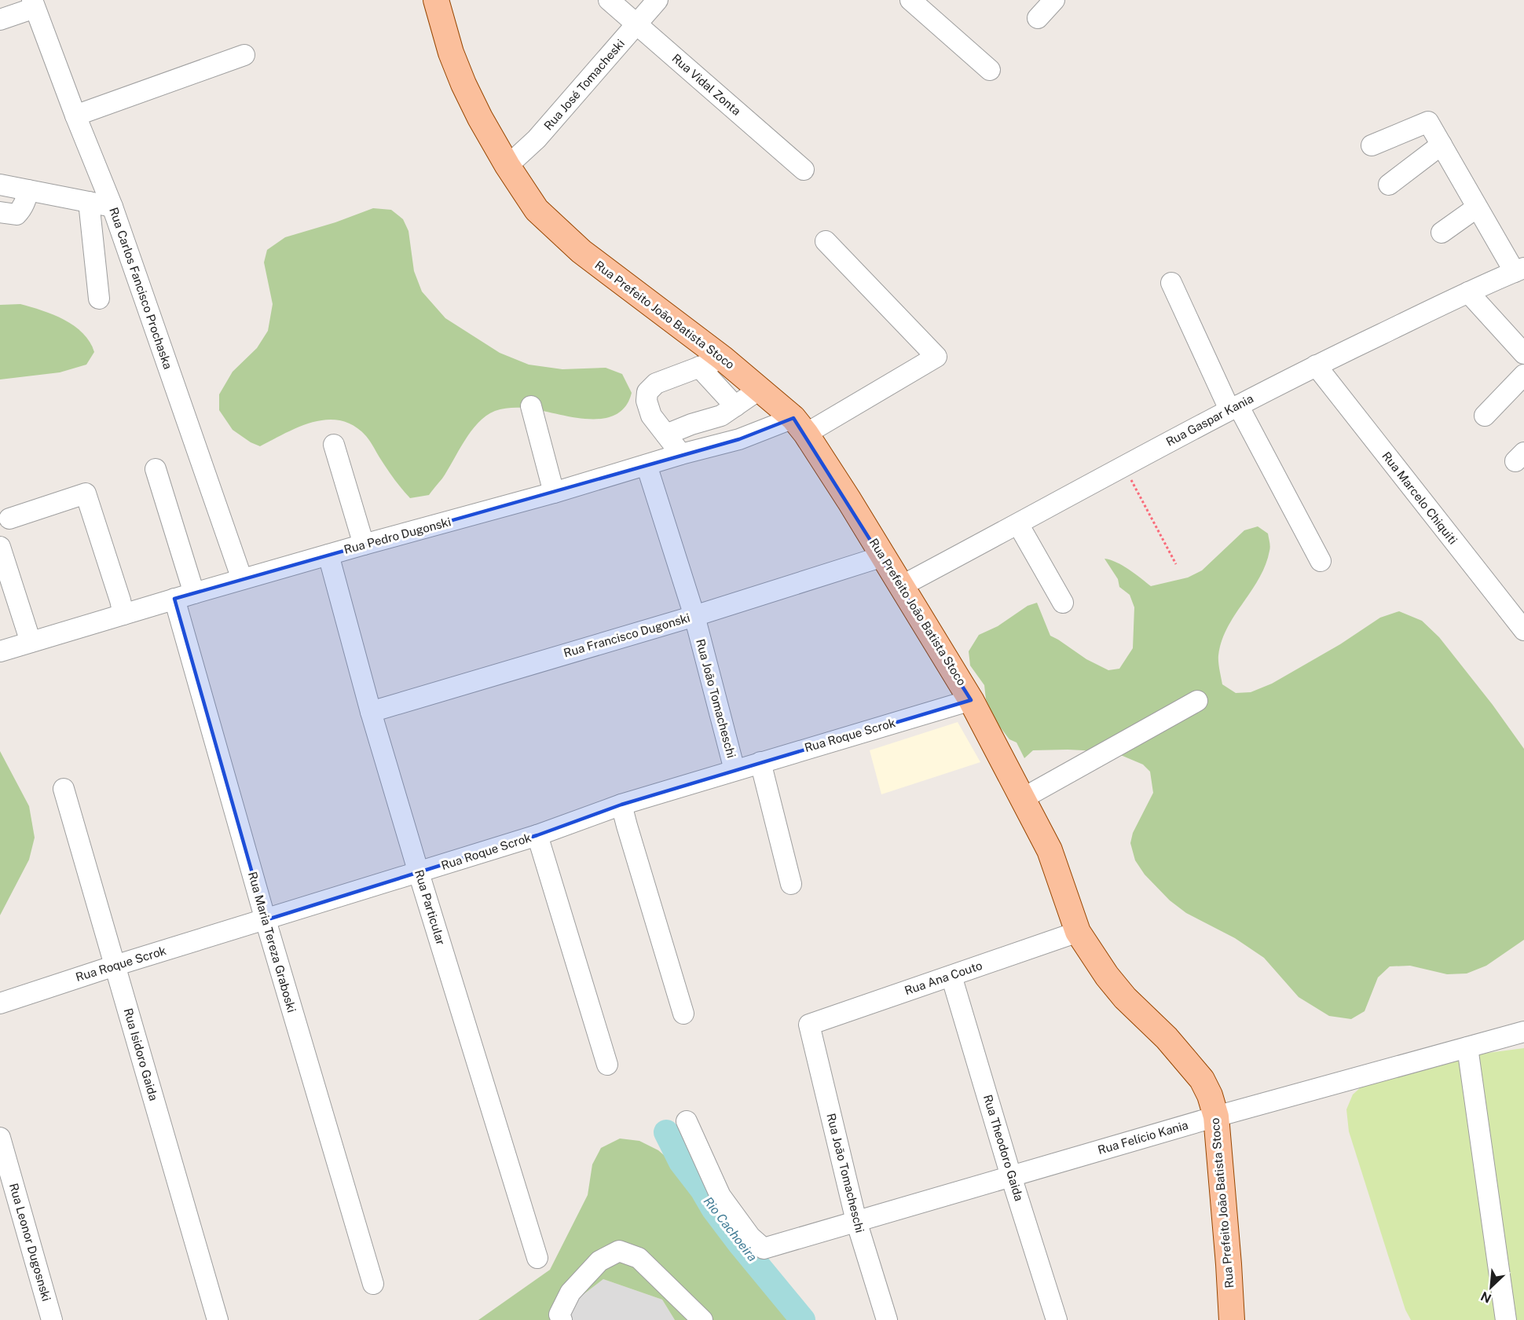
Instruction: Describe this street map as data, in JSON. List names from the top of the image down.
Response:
{
  "streets": {
    "main road": ["Rua Prefeito João Batista Stoco"],
    "street": [
      "Rua José Tomacheski",
      "Rua Vidal Zonta",
      "Rua Carlos Fancisco Prochaska",
      "Rua Gaspar Kania",
      "Rua Marcelo Chiquiti",
      "Rua Pedro Dugonski",
      "Rua Francisco Dugonski",
      "Rua João Tomacheschi",
      "Rua Roque Scrok",
      "Rua Particular",
      "Rua Maria Tereza Graboski",
      "Rua Ana Couto",
      "Rua Isidoro Gaida",
      "Rua Felício Kania",
      "Rua Theodoro Gaida",
      "Rua Leonor Dugosnski"
    ]
  },
  "crossings": [
    ["Rua José Tomacheski", "Rua Vidal Zonta"],
    ["Rua José Tomacheski", "Rua Prefeito João Batista Stoco"],
    ["Rua Carlos Fancisco Prochaska", "Rua Pedro Dugonski"],
    ["Rua Prefeito João Batista Stoco", "Rua Gaspar Kania"],
    ["Rua Prefeito João Batista Stoco", "Rua Pedro Dugonski"],
    ["Rua Prefeito João Batista Stoco", "Rua Francisco Dugonski"],
    ["Rua Prefeito João Batista Stoco", "Rua Roque Scrok"],
    ["Rua Prefeito João Batista Stoco", "Rua Ana Couto"],
    ["Rua Prefeito João Batista Stoco", "Rua Felício Kania"],
    ["Rua Gaspar Kania", "Rua Marcelo Chiquiti"],
    ["Rua Pedro Dugonski", "Rua João Tomacheschi"],
    ["Rua Pedro Dugonski", "Rua Particular"],
    ["Rua Pedro Dugonski", "Rua Maria Tereza Graboski"],
    ["Rua Francisco Dugonski", "Rua João Tomacheschi"],
    ["Rua Francisco Dugonski", "Rua Particular"],
    ["Rua João Tomacheschi", "Rua Roque Scrok"],
    ["Rua João Tomacheschi", "Rua Ana Couto"],
    ["Rua João Tomacheschi", "Rua Felício Kania"],
    ["Rua Roque Scrok", "Rua Particular"],
    ["Rua Roque Scrok", "Rua Maria Tereza Graboski"],
    ["Rua Roque Scrok", "Rua Isidoro Gaida"],
    ["Rua Ana Couto", "Rua Theodoro Gaida"],
    ["Rua Felício Kania", "Rua Theodoro Gaida"]
  ],
  "water": ["Rio Cachoeira"],
  "north": "bottom left"
}
